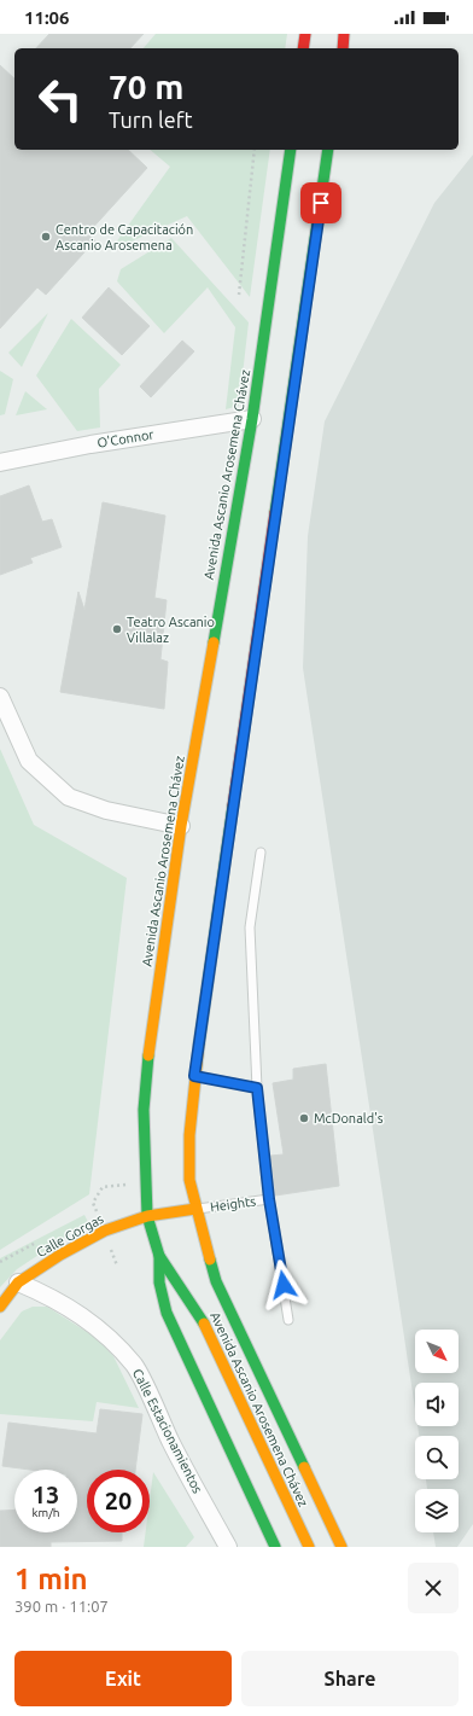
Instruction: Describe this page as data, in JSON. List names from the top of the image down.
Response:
{
  "streets": {
    "main road": ["Avenida Ascanio Arosemena Chávez", "Calle Gorgas"],
    "street": ["O'Connor", "Calle Estacionamientos"],
    "lane": ["Heights"]
  },
  "crossings": [
    ["O'Connor", "Avenida Ascanio Arosemena Chávez"],
    ["Avenida Ascanio Arosemena Chávez", "Heights"],
    ["Avenida Ascanio Arosemena Chávez", "Calle Gorgas"],
    ["Heights", "Calle Gorgas"],
    ["Calle Gorgas", "Calle Estacionamientos"]
  ],
  "places": ["Centro de Capacitación Ascanio Arosemena", "Teatro Ascanio Villalaz", "McDonald's"],
  "north": "bottom right",
  "page": {
    "status": "11:06",
    "turn": ["70 m", "Turn left"],
    "speed": "13 km/h",
    "limit": "20",
    "heading": ["1 min", "390 m · 11:07"],
    "buttons": ["Exit", "Share"]
  }
}
